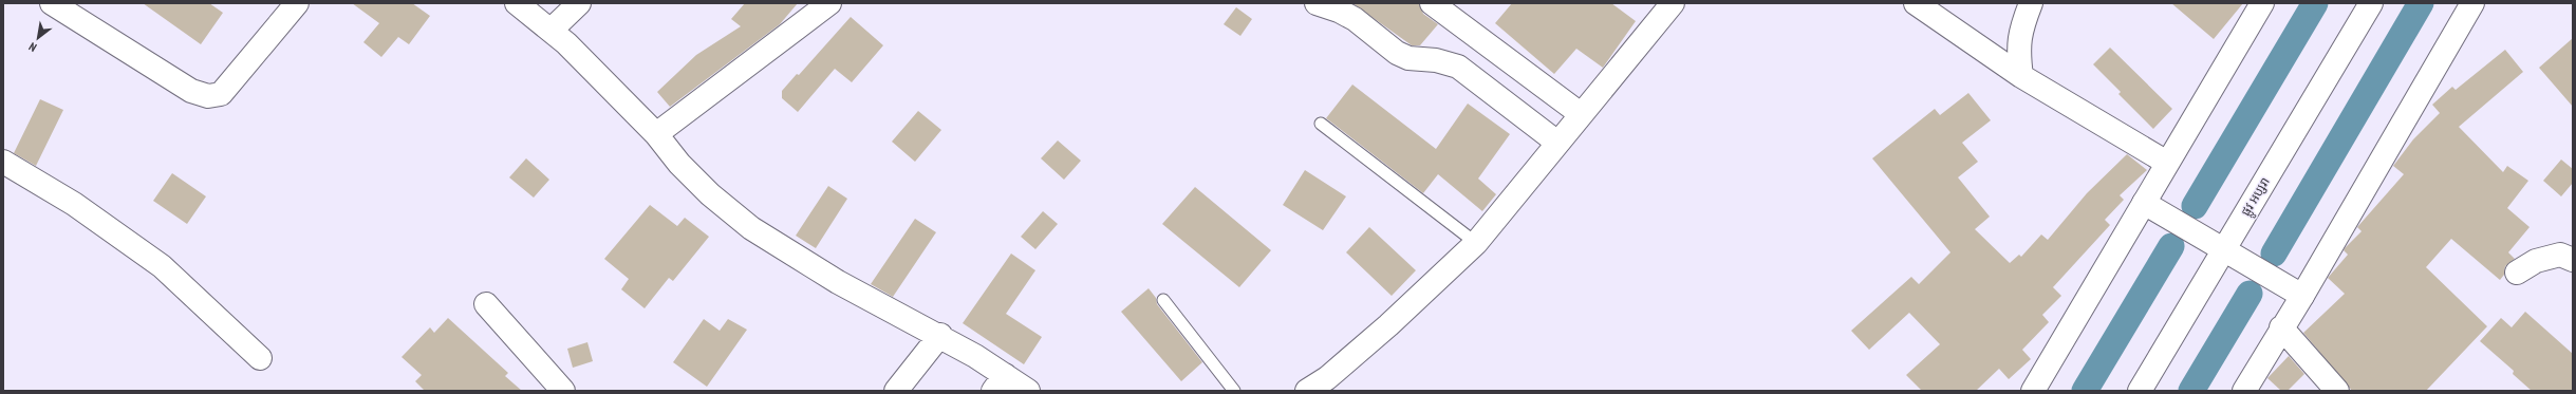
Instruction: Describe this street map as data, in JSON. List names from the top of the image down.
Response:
{
  "streets": {
    "street": ["ផ្លូវ អប្សរា"]
  },
  "north": "bottom left"
}
